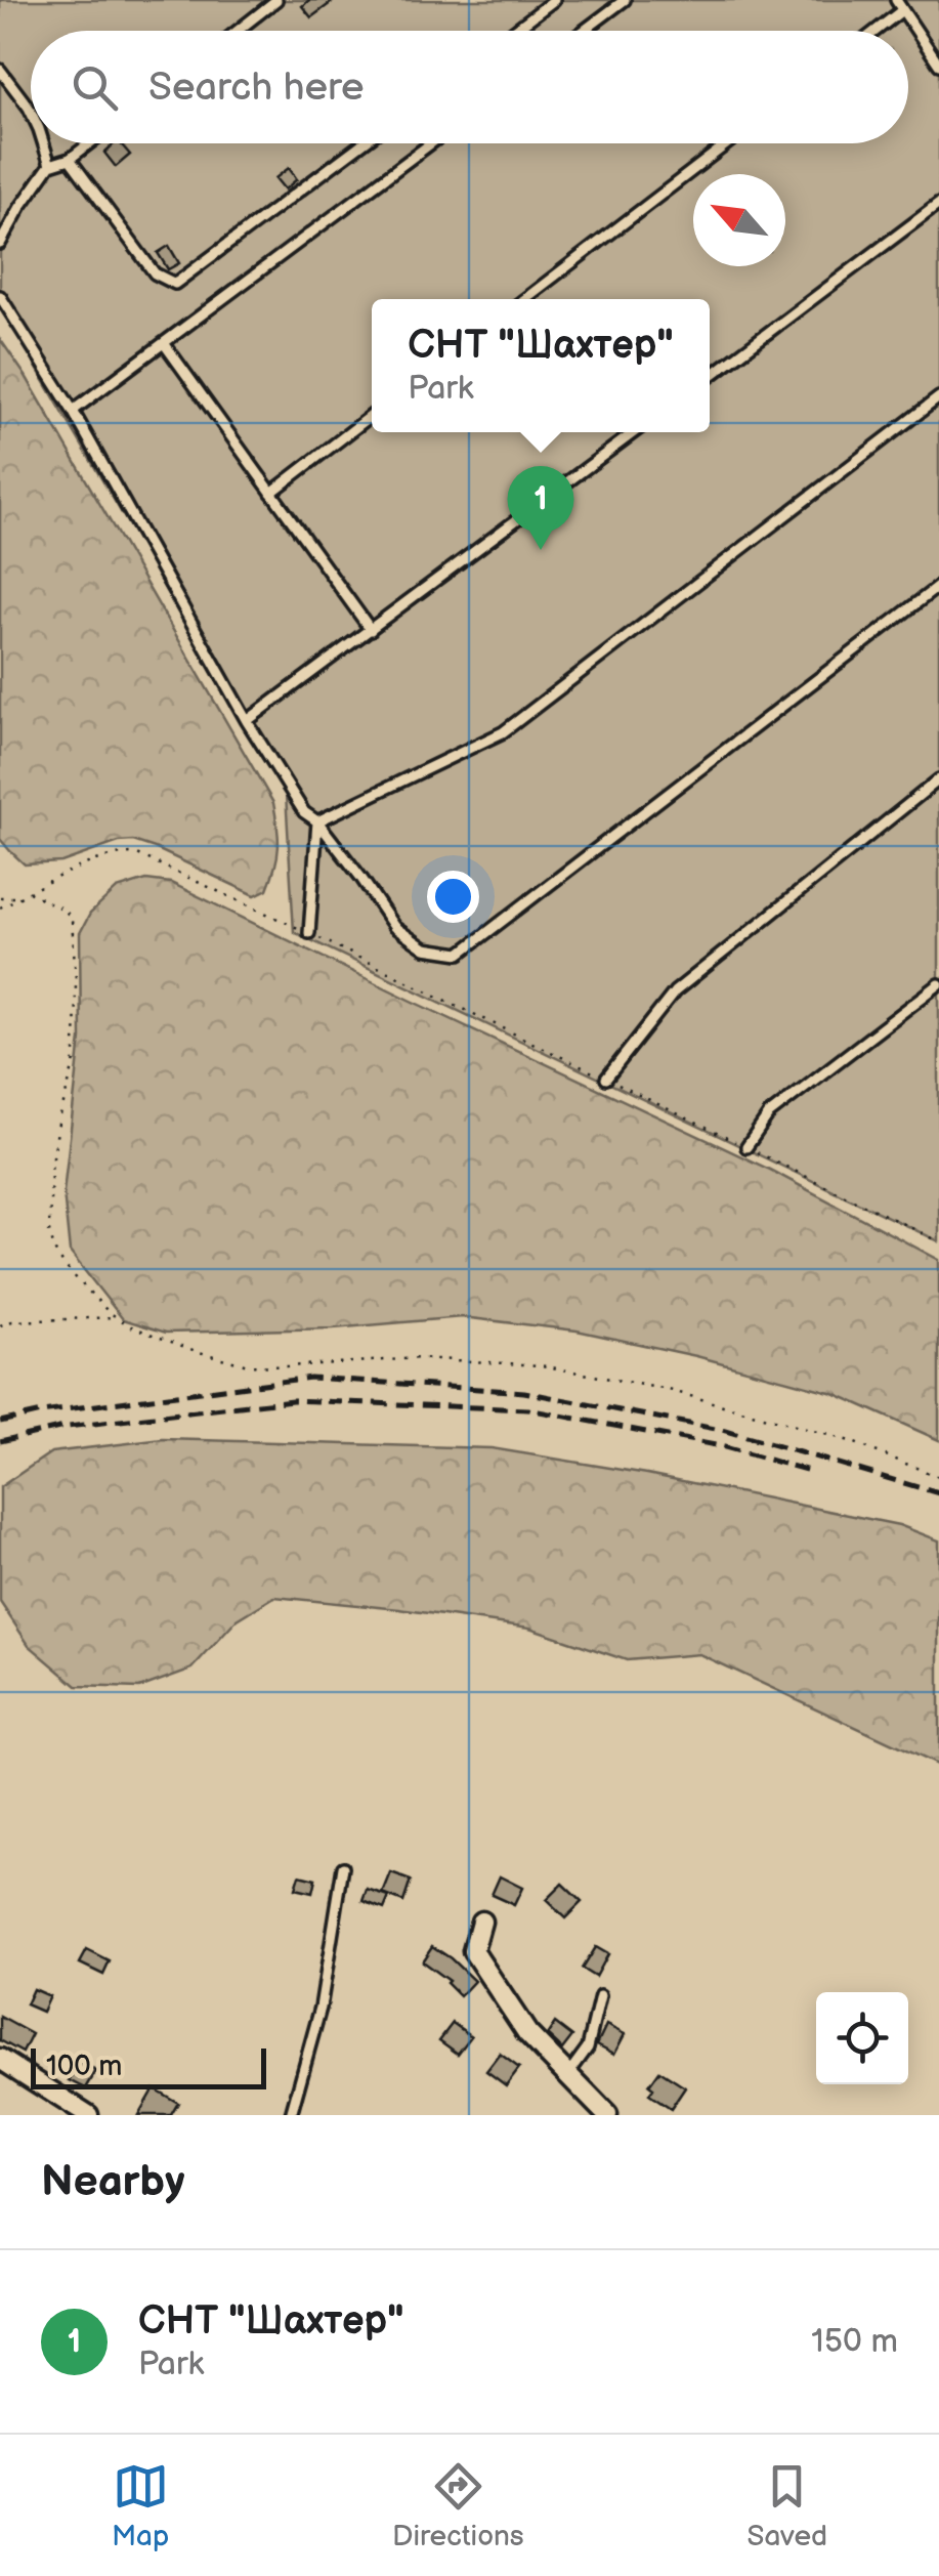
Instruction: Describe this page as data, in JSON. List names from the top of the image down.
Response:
{
  "scale_bar": "100 m",
  "north": "top left",
  "page": {
    "search": "Search here",
    "popup": ["СНТ \"Шахтер\"", "Park"],
    "pins": "1",
    "scale": "100 m",
    "heading": "Nearby",
    "list": [
      {
        "mark": "1",
        "name": "СНТ \"Шахтер\"",
        "note": "Park",
        "value": "150 m"
      }
    ],
    "nav": ["Map", "Directions", "Saved"]
  }
}
